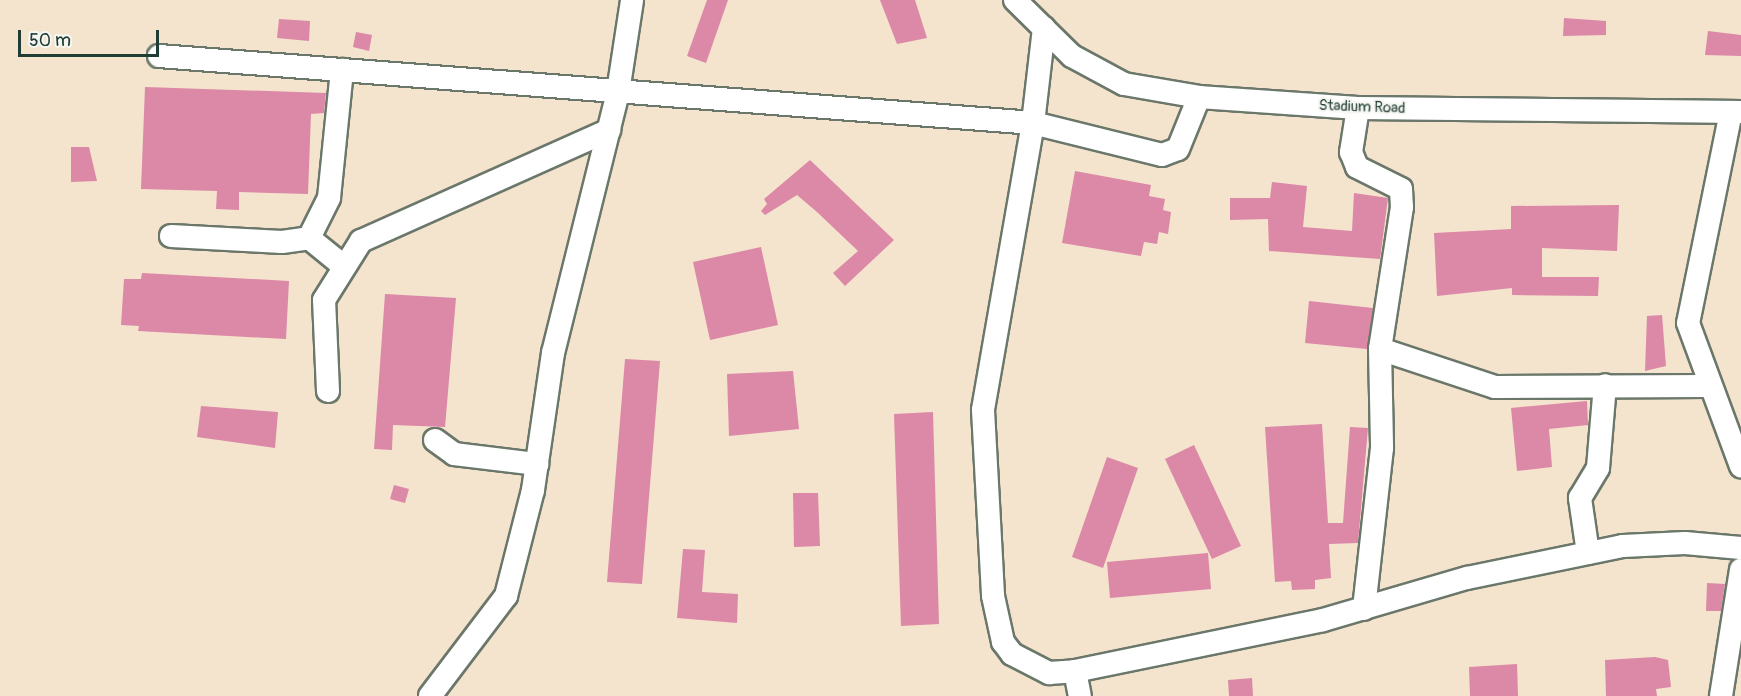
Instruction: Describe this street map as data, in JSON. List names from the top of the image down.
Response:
{
  "streets": {
    "street": ["Stadium Road"]
  },
  "scale_bar": "50 m"
}
